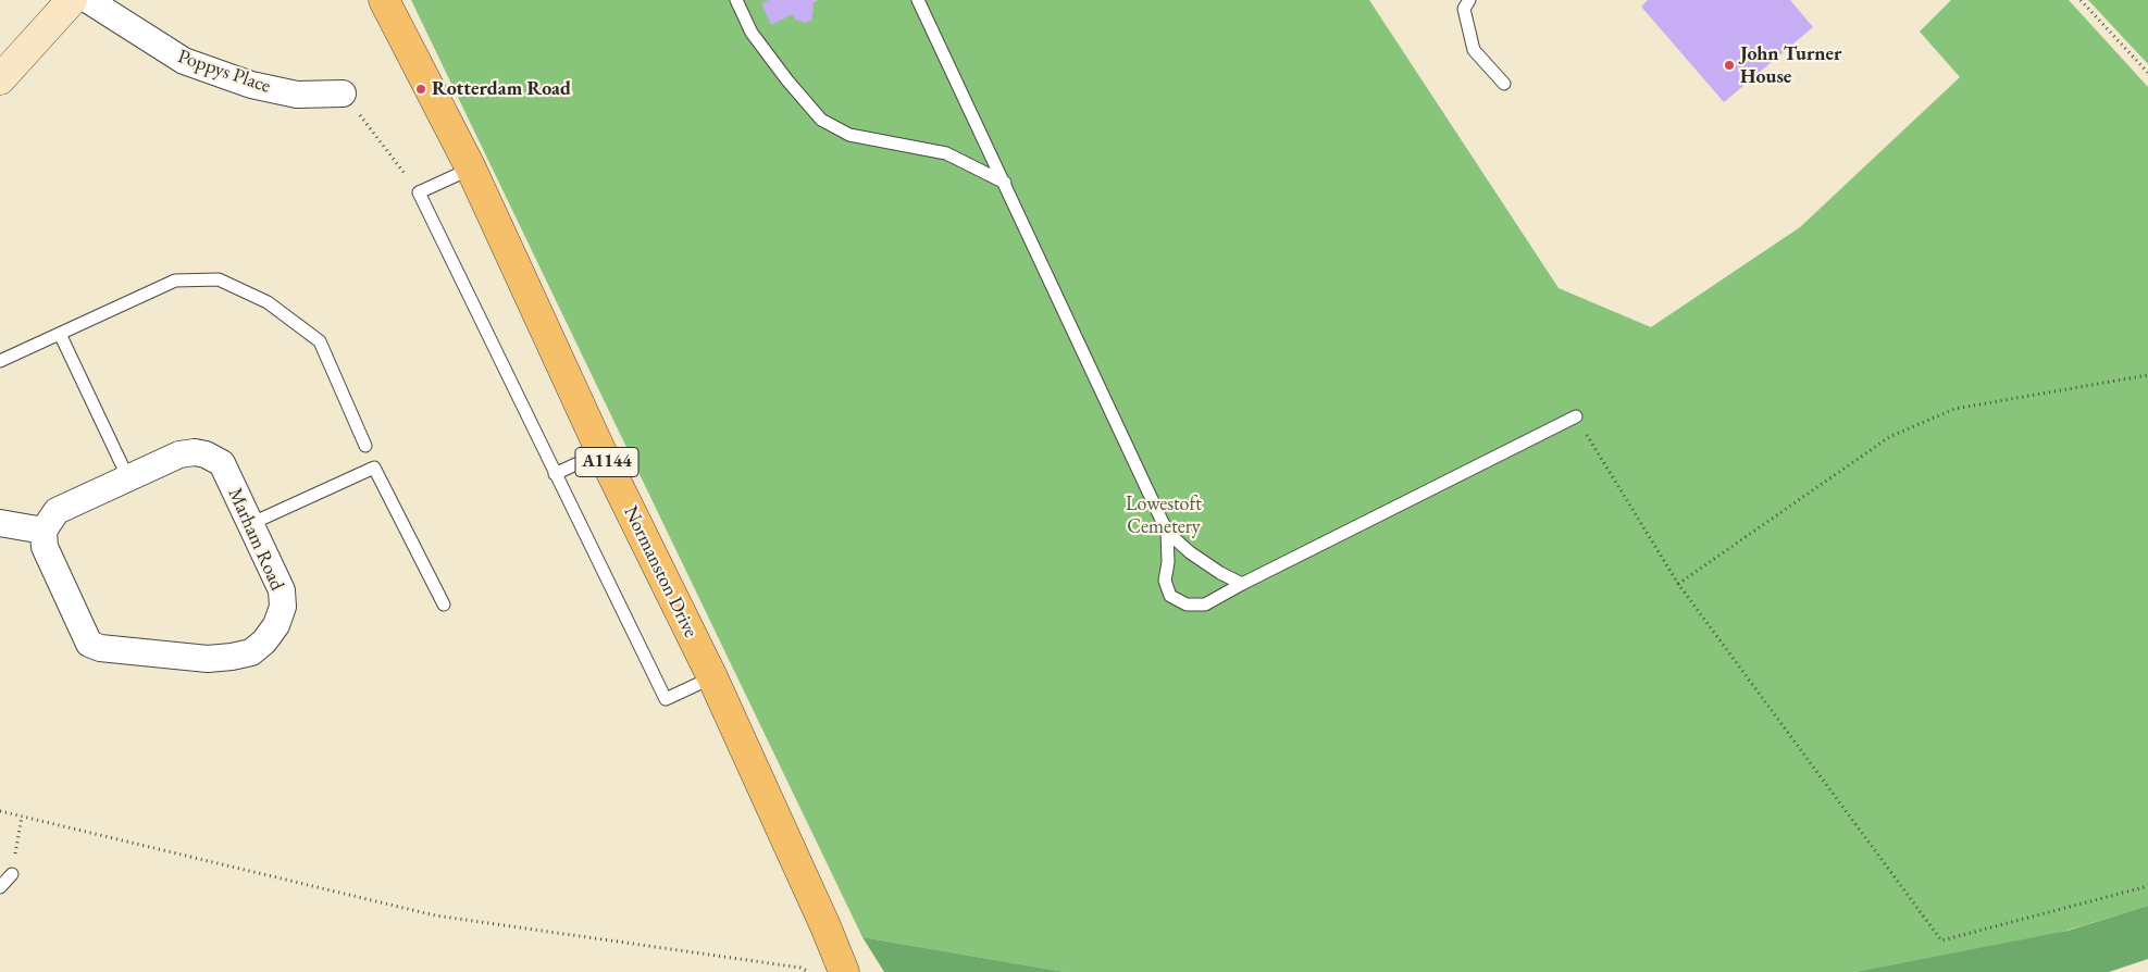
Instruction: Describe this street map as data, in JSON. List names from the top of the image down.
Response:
{
  "streets": {
    "main road": ["A1144", "Normanston Drive"],
    "street": ["Poppys Place", "Marham Road"]
  },
  "parks": ["Lowestoft Cemetery"],
  "places": ["John Turner House", "Rotterdam Road"]
}
